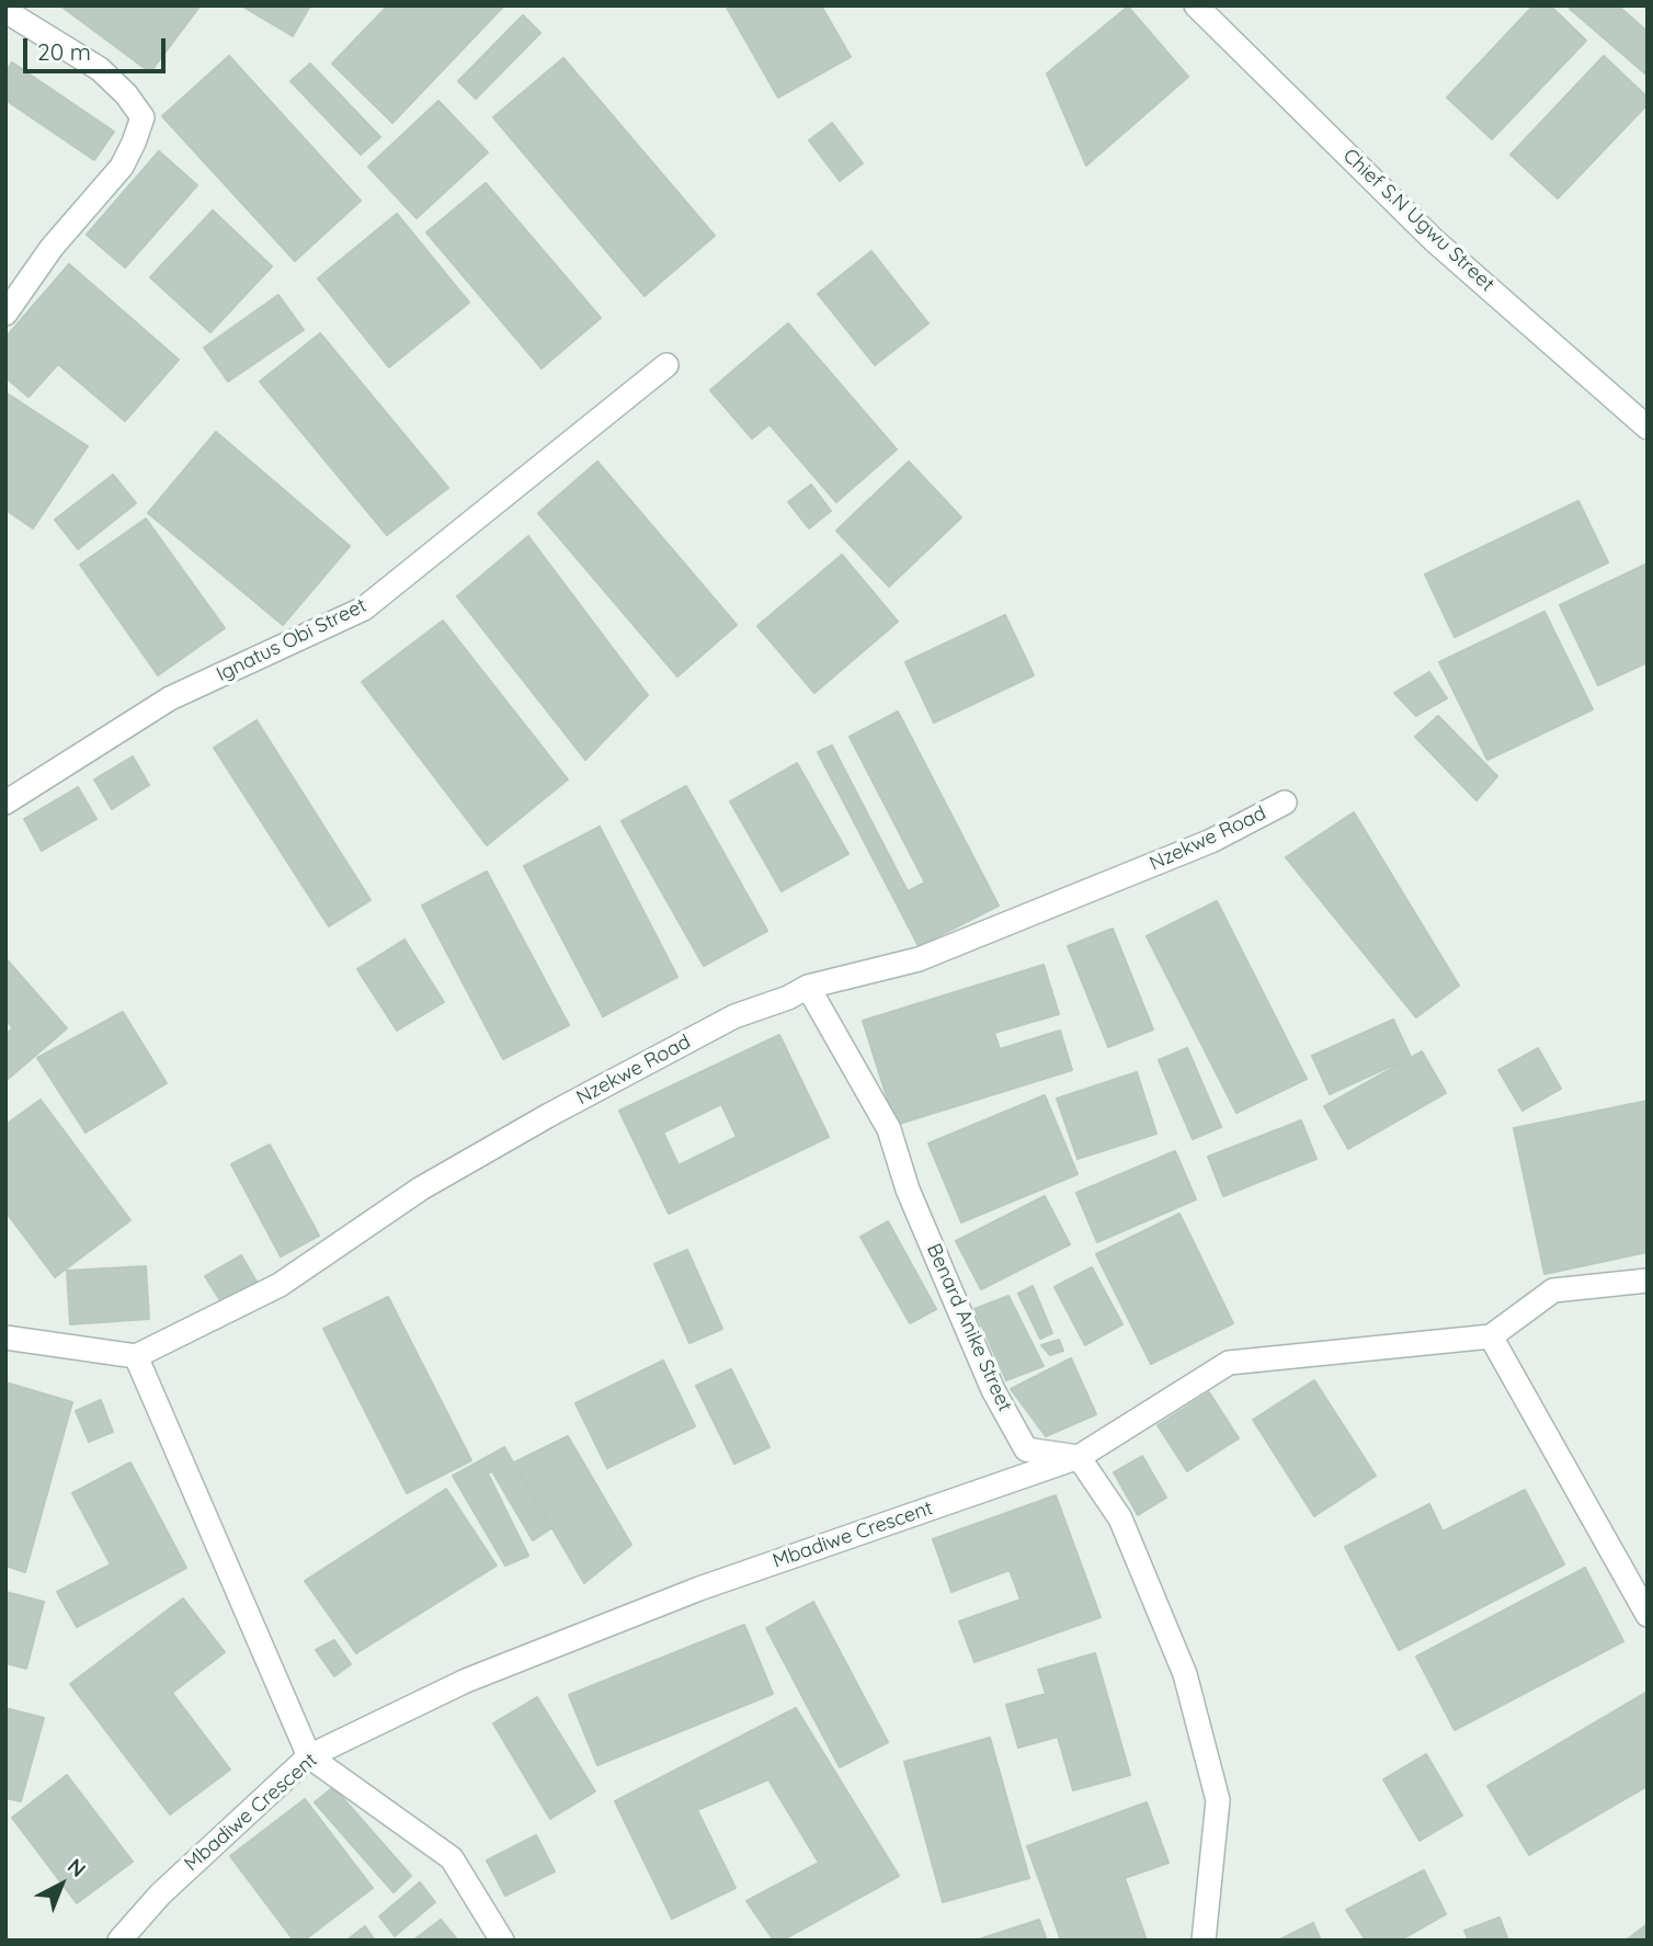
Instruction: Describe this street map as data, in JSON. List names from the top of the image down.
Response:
{
  "streets": {
    "street": [
      "Chief S.N Ugwu Street",
      "Ignatus Obi Street",
      "Nzekwe Road",
      "Benard Anike Street",
      "Mbadiwe Crescent"
    ]
  },
  "crossings": [
    ["Nzekwe Road", "Benard Anike Street"],
    ["Benard Anike Street", "Mbadiwe Crescent"]
  ],
  "scale_bar": "20 m",
  "north": "top right"
}
